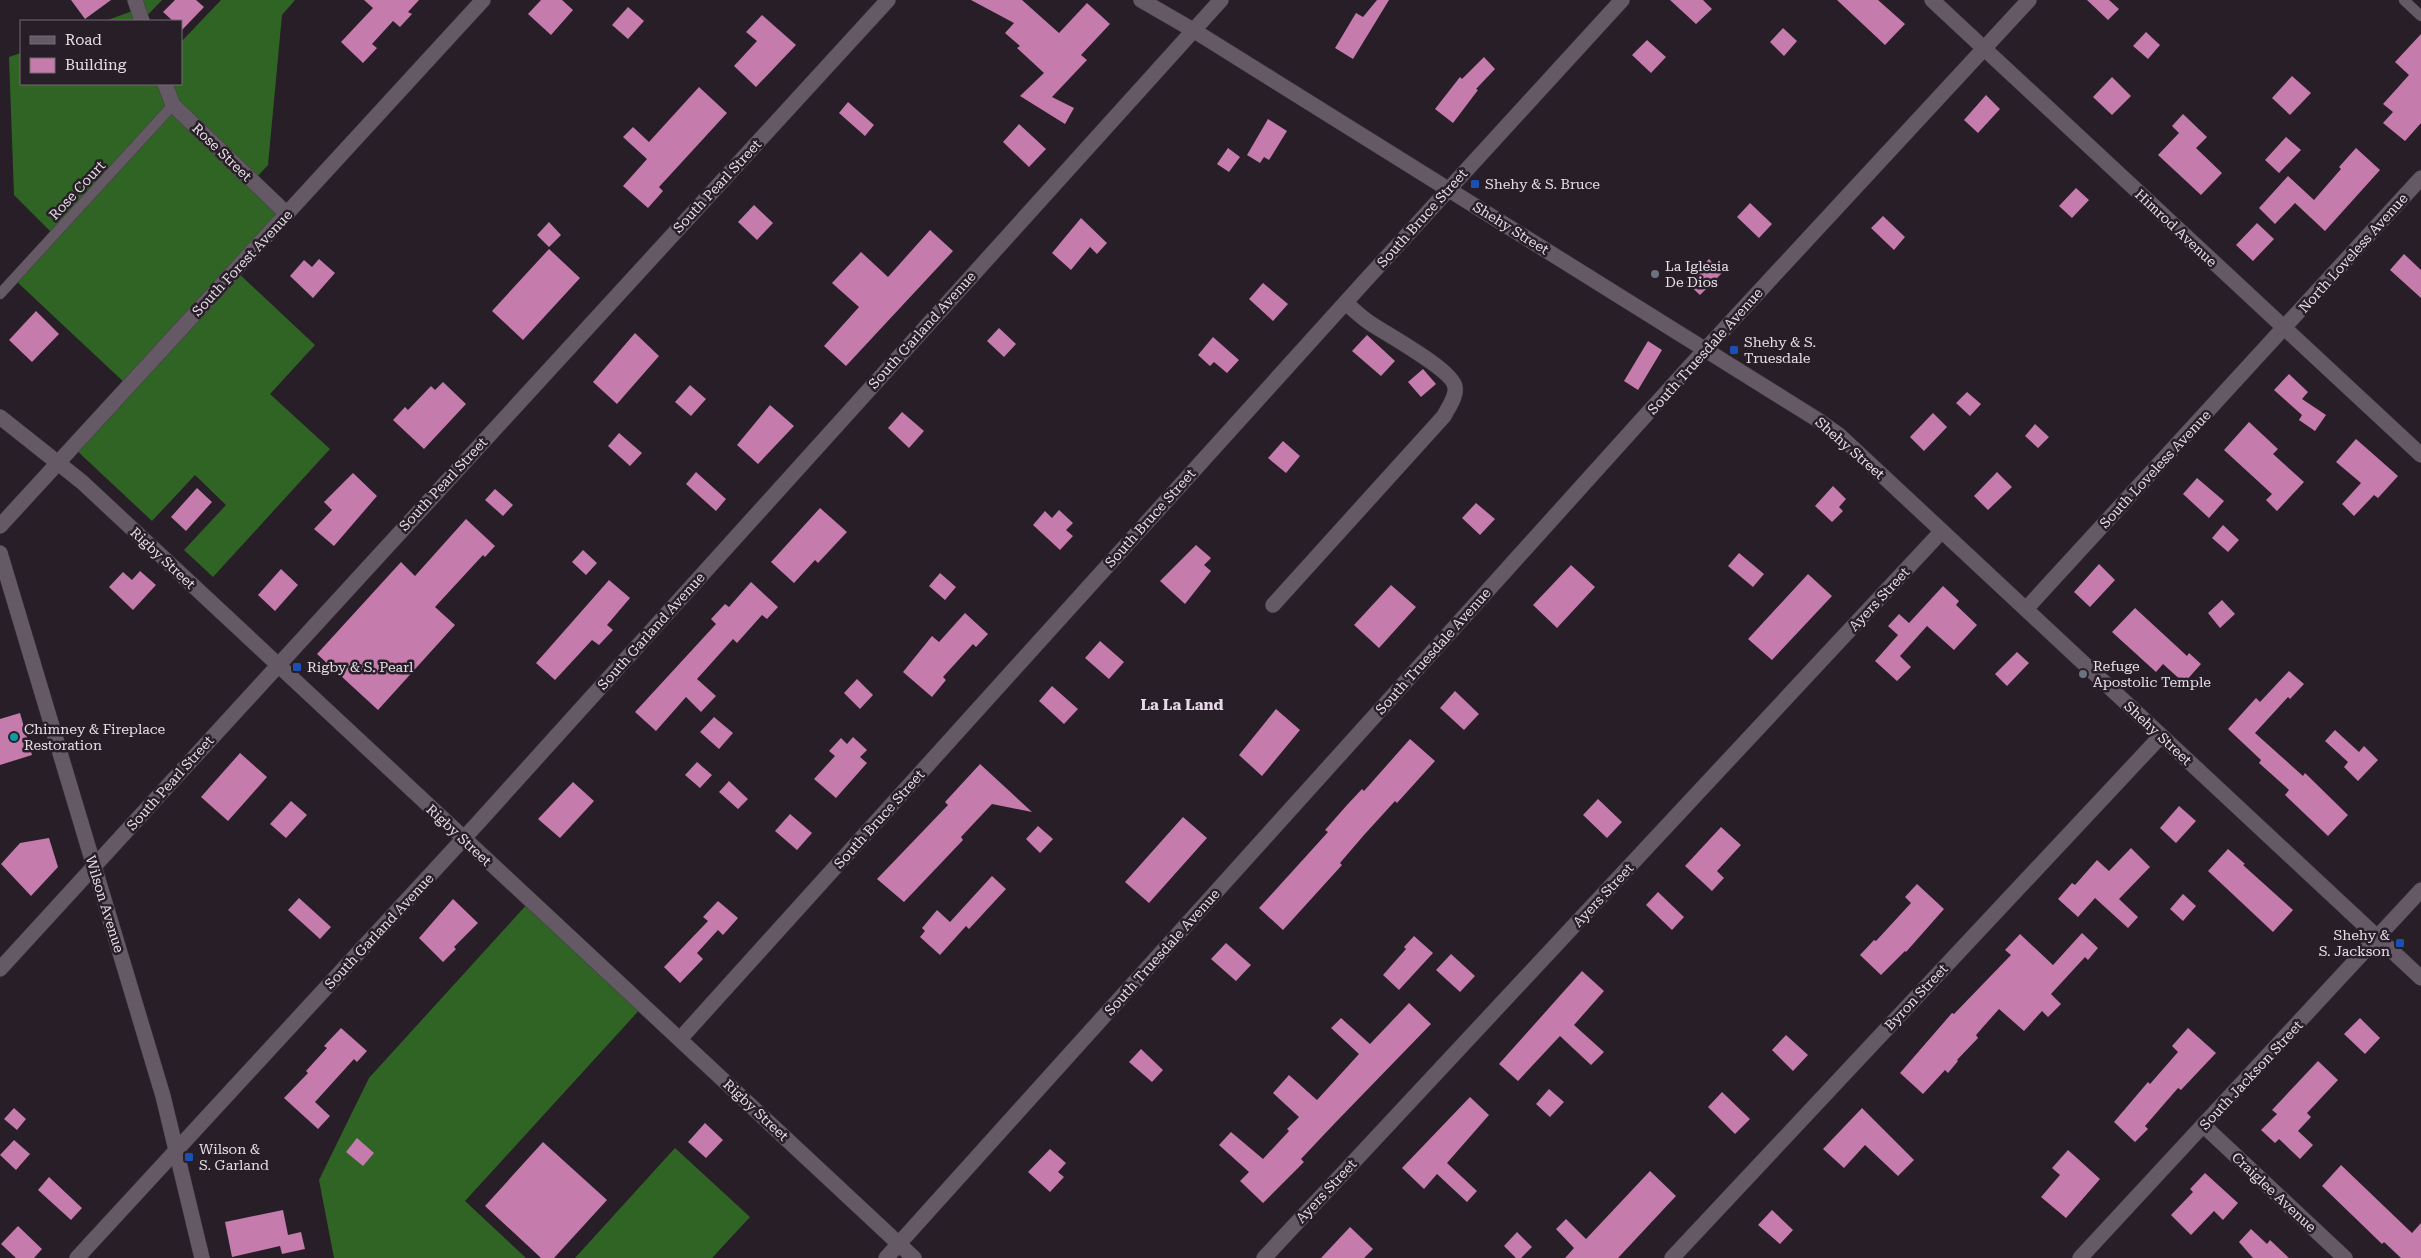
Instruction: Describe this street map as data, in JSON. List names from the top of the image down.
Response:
{
  "streets": {
    "street": [
      "Rose Street",
      "South Pearl Street",
      "South Bruce Street",
      "Shehy Street",
      "Himrod Avenue",
      "North Loveless Avenue",
      "South Forest Avenue",
      "South Garland Avenue",
      "South Truesdale Avenue",
      "South Loveless Avenue",
      "Rigby Street",
      "Ayers Street",
      "Wilson Avenue",
      "Byron Street",
      "South Jackson Street",
      "Craiglee Avenue"
    ],
    "lane": ["Rose Court"]
  },
  "crossings": [
    ["Rose Street", "Rose Court"],
    ["Rose Street", "South Forest Avenue"],
    ["South Pearl Street", "Rigby Street"],
    ["South Pearl Street", "Wilson Avenue"],
    ["South Bruce Street", "Shehy Street"],
    ["South Bruce Street", "Rigby Street"],
    ["Shehy Street", "South Garland Avenue"],
    ["Shehy Street", "South Truesdale Avenue"],
    ["Shehy Street", "South Loveless Avenue"],
    ["Shehy Street", "Ayers Street"],
    ["Shehy Street", "Byron Street"],
    ["Shehy Street", "South Jackson Street"],
    ["Himrod Avenue", "North Loveless Avenue"],
    ["Himrod Avenue", "South Truesdale Avenue"],
    ["Himrod Avenue", "South Loveless Avenue"],
    ["North Loveless Avenue", "South Loveless Avenue"],
    ["South Forest Avenue", "Rigby Street"],
    ["South Garland Avenue", "Rigby Street"],
    ["South Garland Avenue", "Wilson Avenue"],
    ["South Truesdale Avenue", "Rigby Street"],
    ["South Jackson Street", "Craiglee Avenue"]
  ],
  "districts": ["La La Land"],
  "places": {
    "transit": [
      "Shehy & S. Bruce",
      "Shehy & S. Truesdale",
      "Rigby & S. Pearl",
      "Shehy & S. Jackson",
      "Wilson & S. Garland"
    ],
    "other": ["La Iglesia De Dios", "Refuge Apostolic Temple", "Chimney & Fireplace Restoration"]
  },
  "legend": ["Road", "Building"]
}
